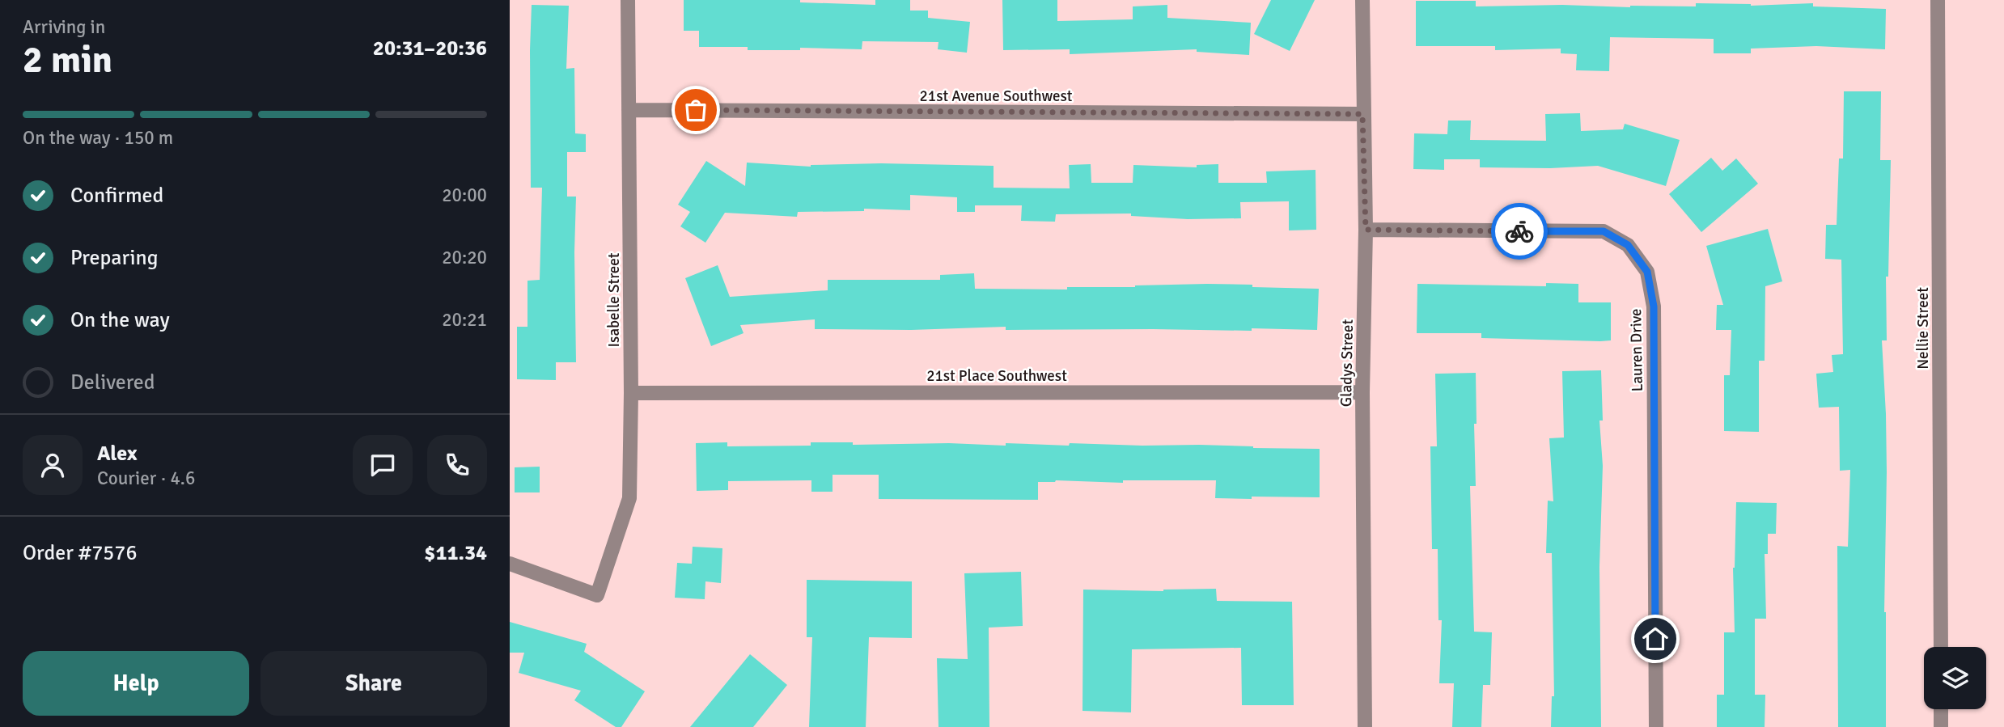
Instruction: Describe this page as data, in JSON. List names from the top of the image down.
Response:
{
  "streets": {
    "street": [
      "21st Avenue Southwest",
      "Isabelle Street",
      "Nellie Street",
      "Lauren Drive",
      "Gladys Street",
      "21st Place Southwest"
    ]
  },
  "crossings": [
    ["21st Avenue Southwest", "Isabelle Street"],
    ["21st Avenue Southwest", "Gladys Street"],
    ["Isabelle Street", "21st Place Southwest"],
    ["Lauren Drive", "Gladys Street"],
    ["Gladys Street", "21st Place Southwest"]
  ],
  "page": {
    "heading": ["2 min", "Arriving in", "20:31–20:36"],
    "panel": [
      "Alex",
      "Courier · 4.6",
      "Order #7576",
      "$11.34"
    ],
    "bar": "On the way · 150 m",
    "list": [
      ["Confirmed", "20:00"],
      ["Preparing", "20:20"],
      ["On the way", "20:21"],
      "Delivered"
    ],
    "buttons": ["Help", "Share"]
  }
}
